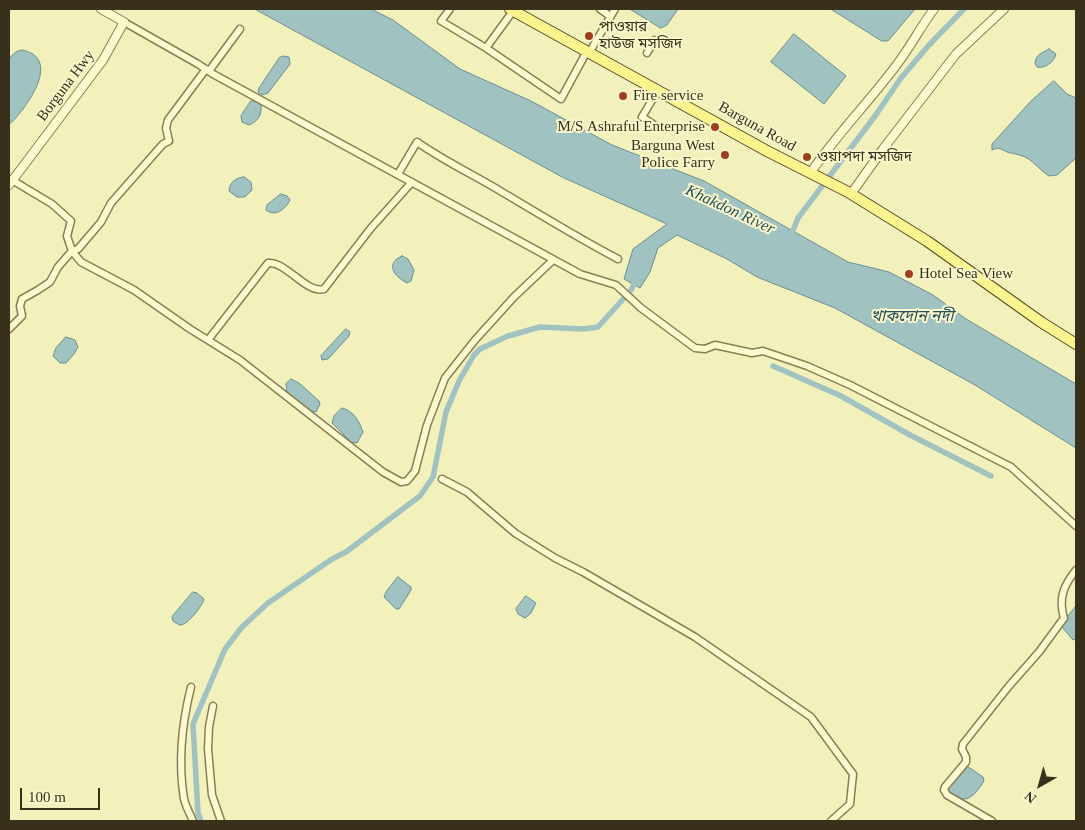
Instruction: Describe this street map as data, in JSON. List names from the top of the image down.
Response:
{
  "streets": {
    "main road": ["Barguna Road"],
    "street": ["Borguna Hwy"]
  },
  "water": ["Khakdon River", "খাকদোন নদী"],
  "places": [
    "পাওয়ার হাউজ মসজিদ",
    "Fire service",
    "M/S Ashraful Enterprise",
    "Barguna West Police Farry",
    "ওয়াপদা মসজিদ",
    "Hotel Sea View"
  ],
  "scale_bar": "100 m",
  "north": "bottom left"
}
